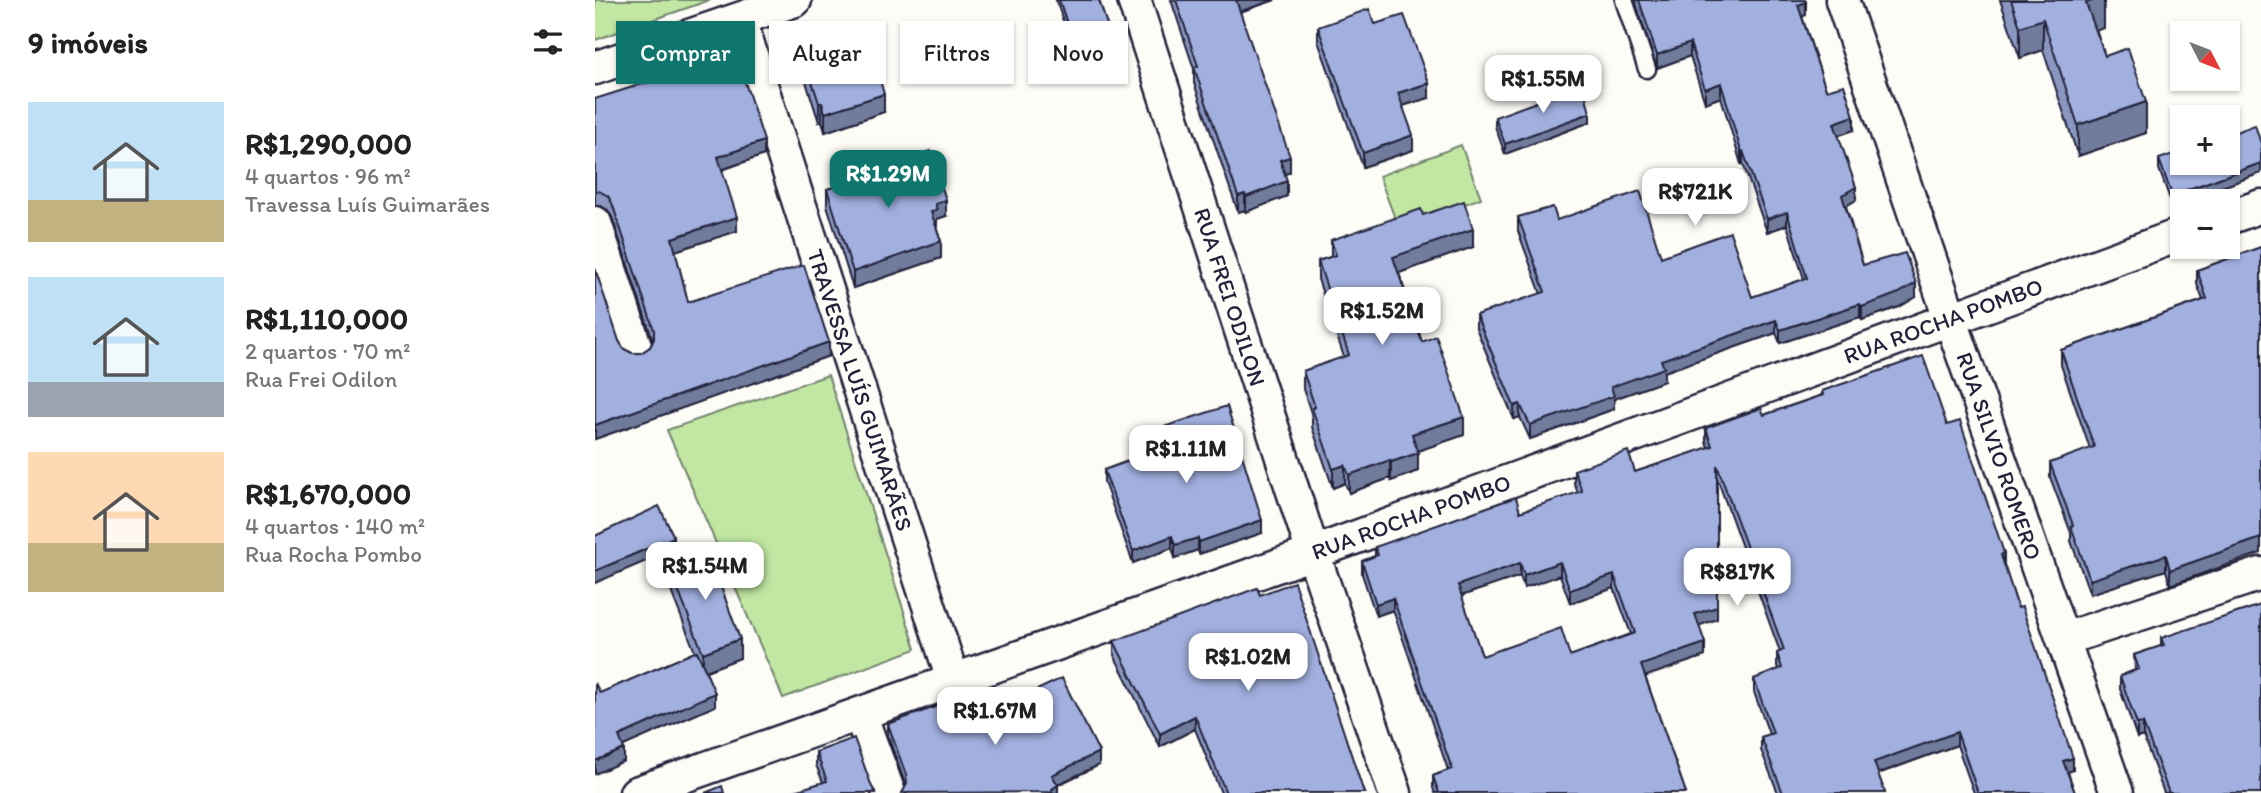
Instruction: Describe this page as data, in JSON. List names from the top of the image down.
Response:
{
  "streets": {
    "street": [
      "RUA FREI ODILON",
      "RUA ROCHA POMBO",
      "TRAVESSA LUÍS GUIMARÃES",
      "RUA SILVIO ROMERO"
    ]
  },
  "crossings": [
    ["RUA FREI ODILON", "RUA ROCHA POMBO"],
    ["RUA ROCHA POMBO", "TRAVESSA LUÍS GUIMARÃES"],
    ["RUA ROCHA POMBO", "RUA SILVIO ROMERO"]
  ],
  "north": "bottom right",
  "page": {
    "heading": "9 imóveis",
    "map_buttons": ["+", "−"],
    "chip": [
      "Comprar",
      "Alugar",
      "Filtros",
      "Novo"
    ],
    "price": [
      "R$1.55M",
      "R$1.29M",
      "R$721K",
      "R$1.52M",
      "R$1.11M",
      "R$1.54M",
      "R$817K",
      "R$1.02M",
      "R$1.67M"
    ],
    "list": [
      {
        "name": "R$1,290,000",
        "note": "4 quartos · 96 m² · Travessa Luís Guimarães"
      },
      {
        "name": "R$1,110,000",
        "note": "2 quartos · 70 m² · Rua Frei Odilon"
      },
      {
        "name": "R$1,670,000",
        "note": "4 quartos · 140 m² · Rua Rocha Pombo"
      }
    ]
  }
}
